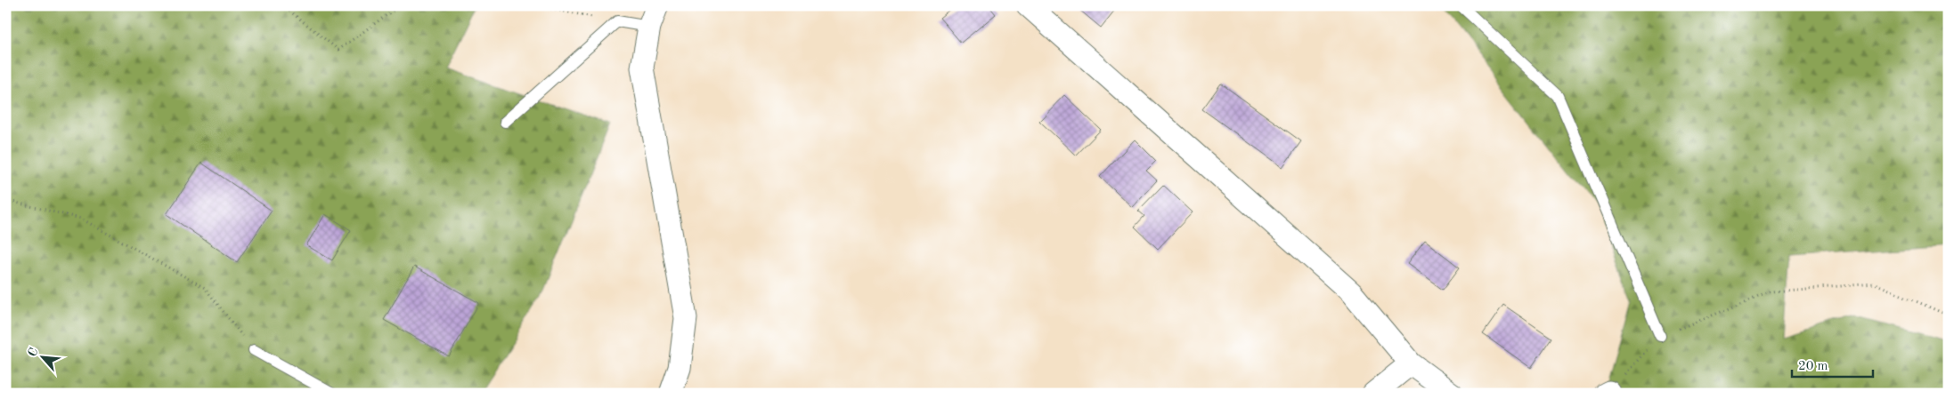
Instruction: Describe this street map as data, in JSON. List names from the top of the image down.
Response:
{
  "scale_bar": "20 m",
  "north": "top left"
}
